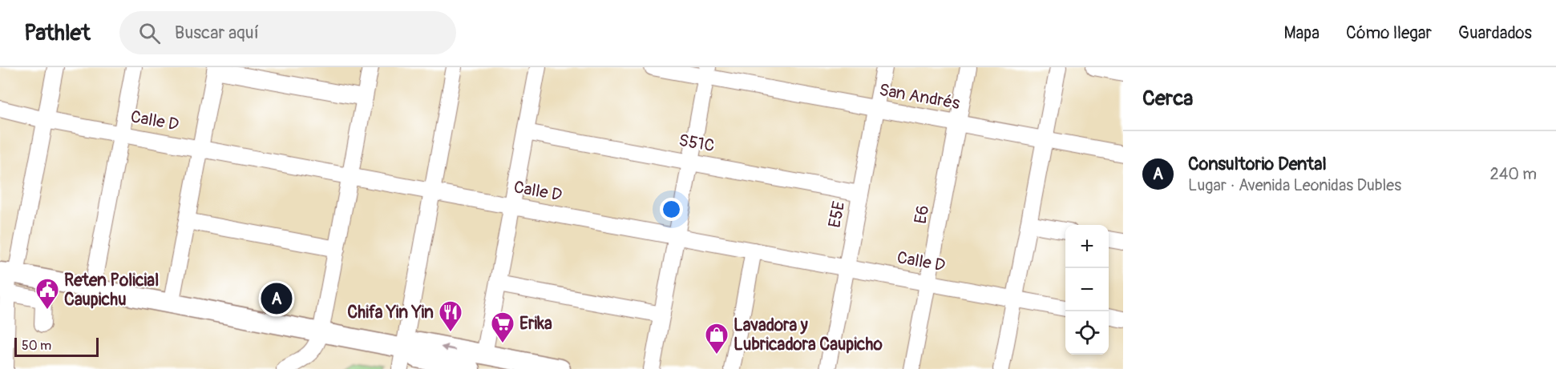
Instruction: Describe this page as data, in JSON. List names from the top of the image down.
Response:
{
  "streets": {
    "street": [
      "San Andrés",
      "Calle D",
      "S51C",
      "E5E",
      "E6"
    ]
  },
  "crossings": [
    ["San Andrés", "E5E"],
    ["San Andrés", "E6"],
    ["Calle D", "E5E"],
    ["Calle D", "E6"],
    ["S51C", "E5E"]
  ],
  "places": {
    "public building": ["Reten Policial Caupichu"],
    "restaurant": ["Chifa Yin Yin"],
    "supermarket": ["Erika"],
    "shop": ["Lavadora y Lubricadora Caupicho"]
  },
  "scale_bar": "50 m",
  "page": {
    "header": "Pathlet",
    "search": "Buscar aquí",
    "nav": ["Mapa", "Cómo llegar", "Guardados"],
    "heading": "Cerca",
    "list": [
      {
        "mark": "A",
        "name": "Consultorio Dental",
        "note": "Lugar · Avenida Leonidas Dubles",
        "value": "240 m"
      }
    ],
    "map_buttons": ["+", "−"],
    "pins": "A",
    "scale": "50 m"
  }
}
